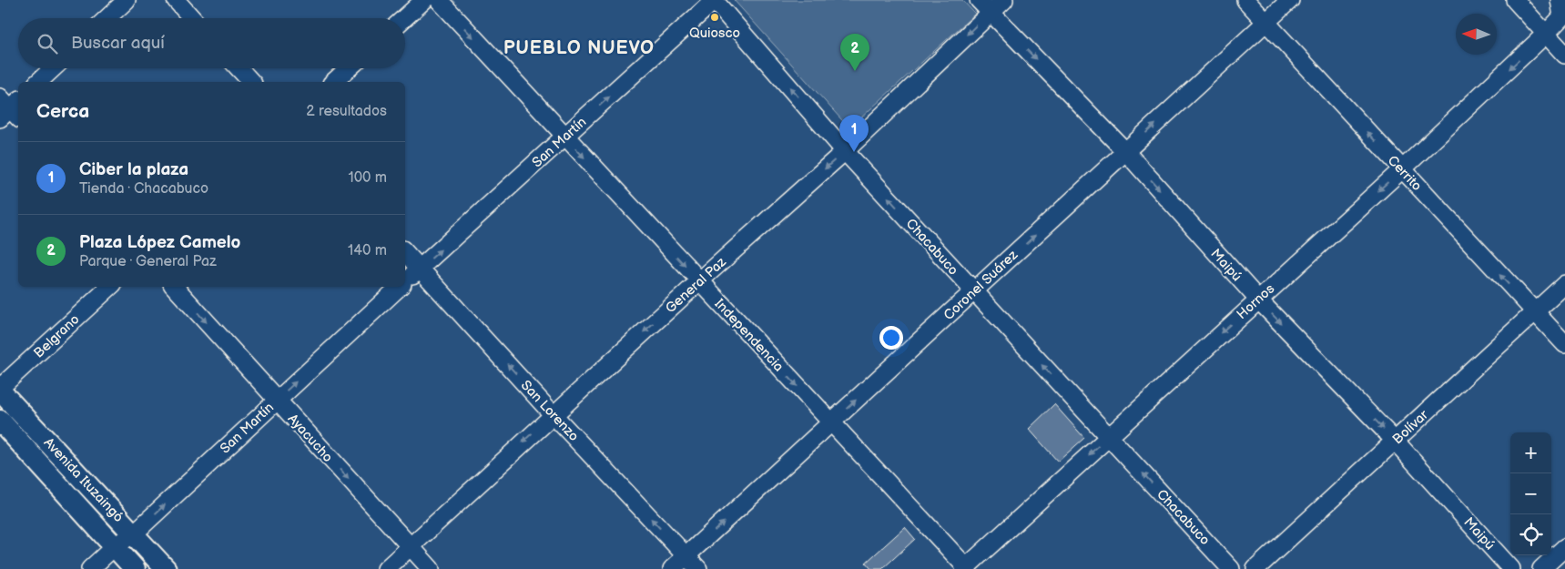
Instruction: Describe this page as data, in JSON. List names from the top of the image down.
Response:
{
  "streets": {
    "main road": ["Avenida Ituzaingó"],
    "street": [
      "San Martín",
      "Cerrito",
      "Chacabuco",
      "Maipú",
      "General Paz",
      "Coronel Suárez",
      "Hornos",
      "Independencia",
      "Belgrano",
      "San Lorenzo",
      "Bolívar",
      "Ayacucho"
    ]
  },
  "crossings": [
    ["San Martín", "Chacabuco"],
    ["San Martín", "Independencia"],
    ["San Martín", "San Lorenzo"],
    ["San Martín", "Ayacucho"],
    ["San Martín", "Avenida Ituzaingó"],
    ["Cerrito", "Coronel Suárez"],
    ["Cerrito", "Hornos"],
    ["Cerrito", "Bolívar"],
    ["Chacabuco", "General Paz"],
    ["Chacabuco", "Coronel Suárez"],
    ["Chacabuco", "Hornos"],
    ["Maipú", "General Paz"],
    ["Maipú", "Coronel Suárez"],
    ["Maipú", "Hornos"],
    ["Maipú", "Bolívar"],
    ["General Paz", "Independencia"],
    ["General Paz", "San Lorenzo"],
    ["General Paz", "Ayacucho"],
    ["Coronel Suárez", "Independencia"],
    ["Coronel Suárez", "San Lorenzo"],
    ["Hornos", "Independencia"],
    ["Belgrano", "Avenida Ituzaingó"]
  ],
  "one_way": [
    "San Martín",
    "Cerrito",
    "Chacabuco",
    "Maipú",
    "General Paz",
    "Coronel Suárez",
    "Hornos",
    "Independencia",
    "San Lorenzo",
    "Ayacucho"
  ],
  "districts": ["PUEBLO NUEVO"],
  "places": ["Quiosco"],
  "north": "left",
  "page": {
    "search": "Buscar aquí",
    "pins": ["2", "1"],
    "heading": ["Cerca", "2 resultados"],
    "list": [
      {
        "mark": "1",
        "name": "Ciber la plaza",
        "note": "Tienda · Chacabuco",
        "value": "100 m"
      },
      {
        "mark": "2",
        "name": "Plaza López Camelo",
        "note": "Parque · General Paz",
        "value": "140 m"
      }
    ],
    "map_buttons": ["+", "−"]
  }
}
